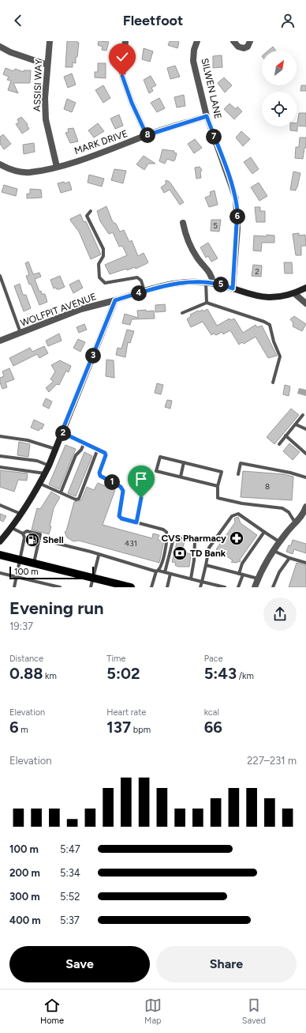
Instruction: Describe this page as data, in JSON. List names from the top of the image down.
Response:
{
  "streets": {
    "street": [
      "ASSISI WAY",
      "SILWEN LANE",
      "MARK DRIVE",
      "WOLFPIT AVENUE"
    ]
  },
  "crossings": [
    ["ASSISI WAY", "MARK DRIVE"],
    ["SILWEN LANE", "MARK DRIVE"],
    ["SILWEN LANE", "WOLFPIT AVENUE"]
  ],
  "places": {
    "pharmacy": ["CVS Pharmacy"],
    "fuel station": ["Shell"],
    "bank": ["TD Bank"]
  },
  "house_numbers": [
    "5",
    "2",
    "8",
    "431"
  ],
  "scale_bar": "100 m",
  "north": "top right",
  "page": {
    "header": "Fleetfoot",
    "pins": [
      "8",
      "7",
      "6",
      "5",
      "4",
      "3",
      "2",
      "1"
    ],
    "scale": "100 m",
    "heading": ["Evening run", "19:37"],
    "stats": [
      ["Distance", "0.88 km"],
      ["Time", "5:02"],
      ["Pace", "5:43 /km"],
      ["Elevation", "6 m"],
      ["Heart rate", "137 bpm"],
      ["kcal", "66"]
    ],
    "chart": ["Elevation", "227–231 m"],
    "list": [
      {
        "name": "100 m",
        "note": "5:47"
      },
      {
        "name": "200 m",
        "note": "5:34"
      },
      {
        "name": "300 m",
        "note": "5:52"
      },
      {
        "name": "400 m",
        "note": "5:37"
      }
    ],
    "buttons": ["Save", "Share"],
    "tabs": ["Home", "Map", "Saved"]
  }
}
